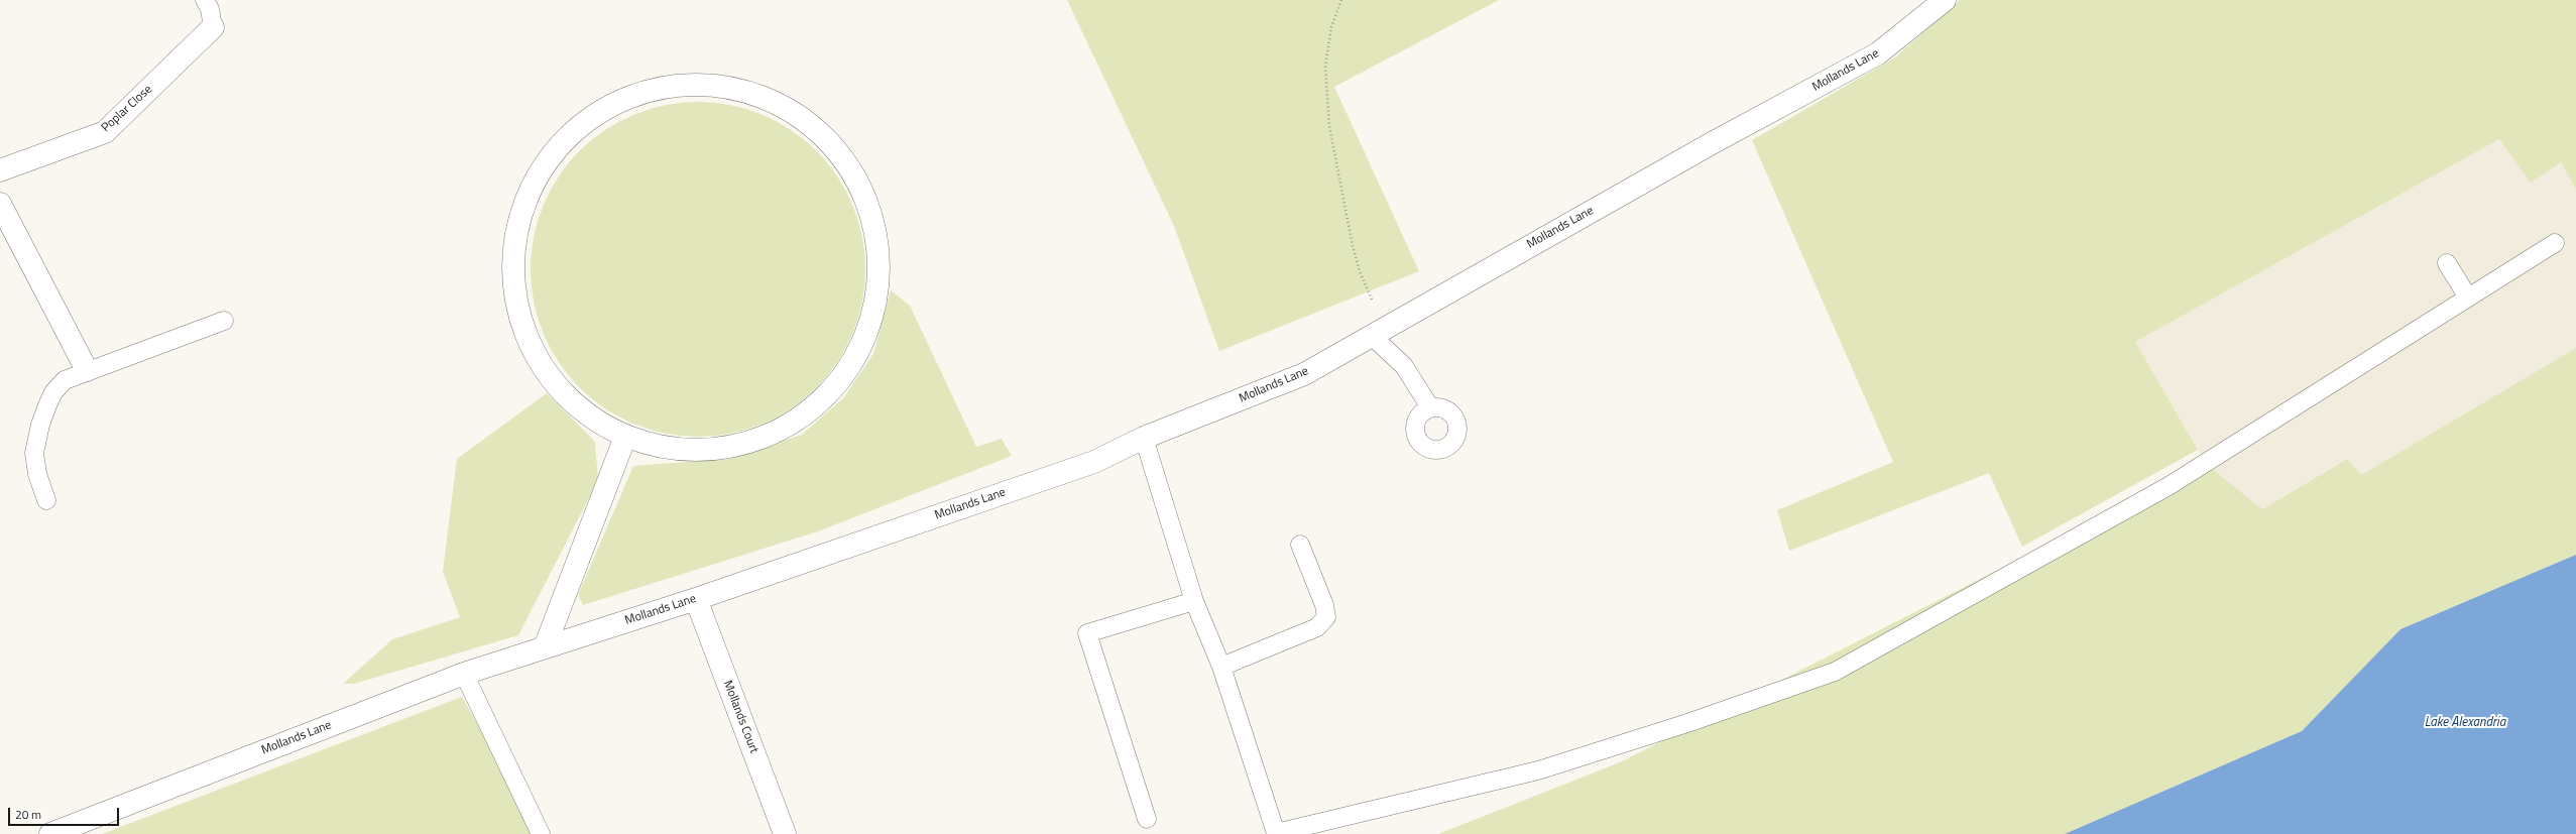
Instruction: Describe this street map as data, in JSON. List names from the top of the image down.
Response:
{
  "streets": {
    "street": ["Mollands Lane", "Poplar Close", "Mollands Court"]
  },
  "crossings": [
    ["Mollands Lane", "Mollands Court"]
  ],
  "water": ["Lake Alexandria"],
  "scale_bar": "20 m"
}
